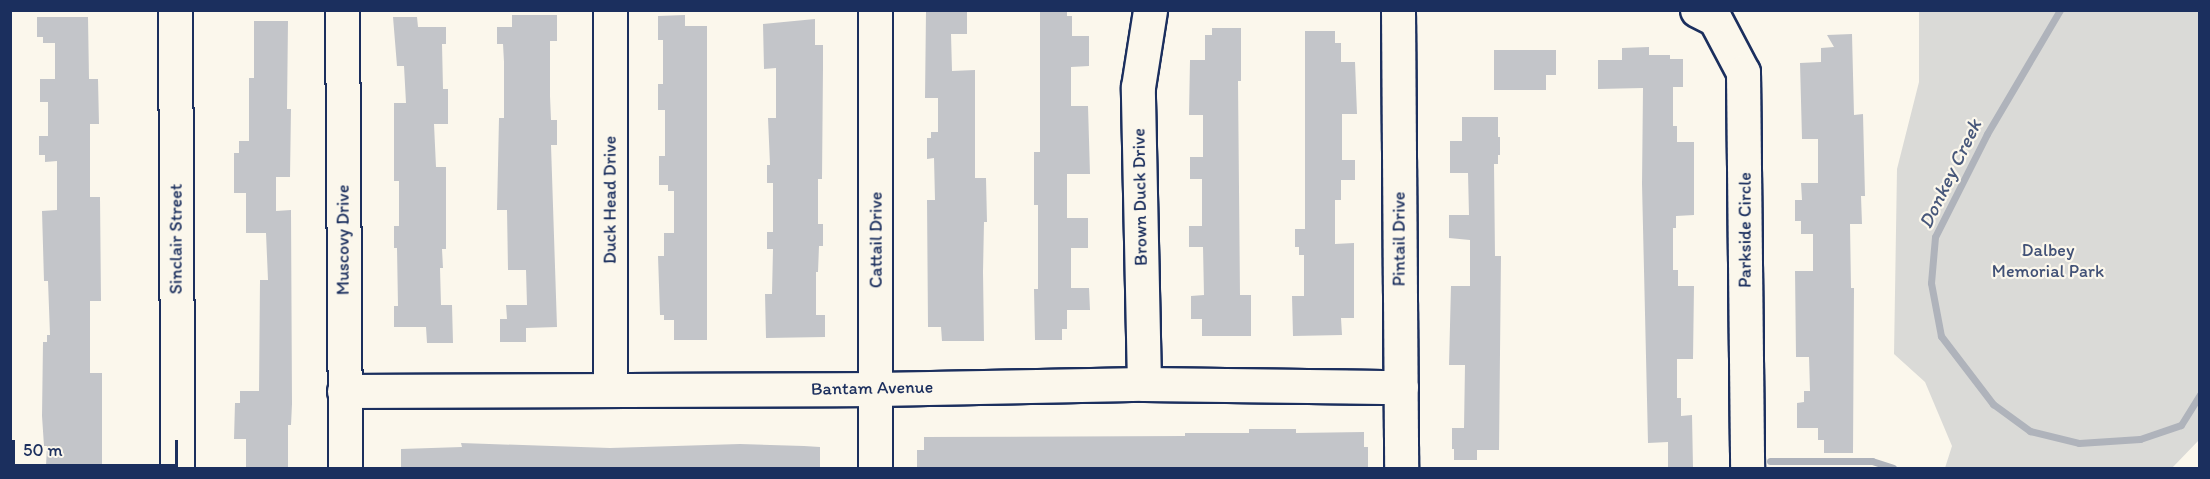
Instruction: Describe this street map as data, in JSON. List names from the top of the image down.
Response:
{
  "streets": {
    "street": [
      "Brown Duck Drive",
      "Duck Head Drive",
      "Parkside Circle",
      "Sinclair Street",
      "Pintail Drive",
      "Muscovy Drive",
      "Cattail Drive",
      "Bantam Avenue"
    ]
  },
  "crossings": [
    ["Brown Duck Drive", "Bantam Avenue"],
    ["Duck Head Drive", "Bantam Avenue"],
    ["Pintail Drive", "Bantam Avenue"],
    ["Muscovy Drive", "Bantam Avenue"],
    ["Cattail Drive", "Bantam Avenue"]
  ],
  "water": ["Donkey Creek"],
  "parks": ["Dalbey Memorial Park"],
  "scale_bar": "50 m"
}
